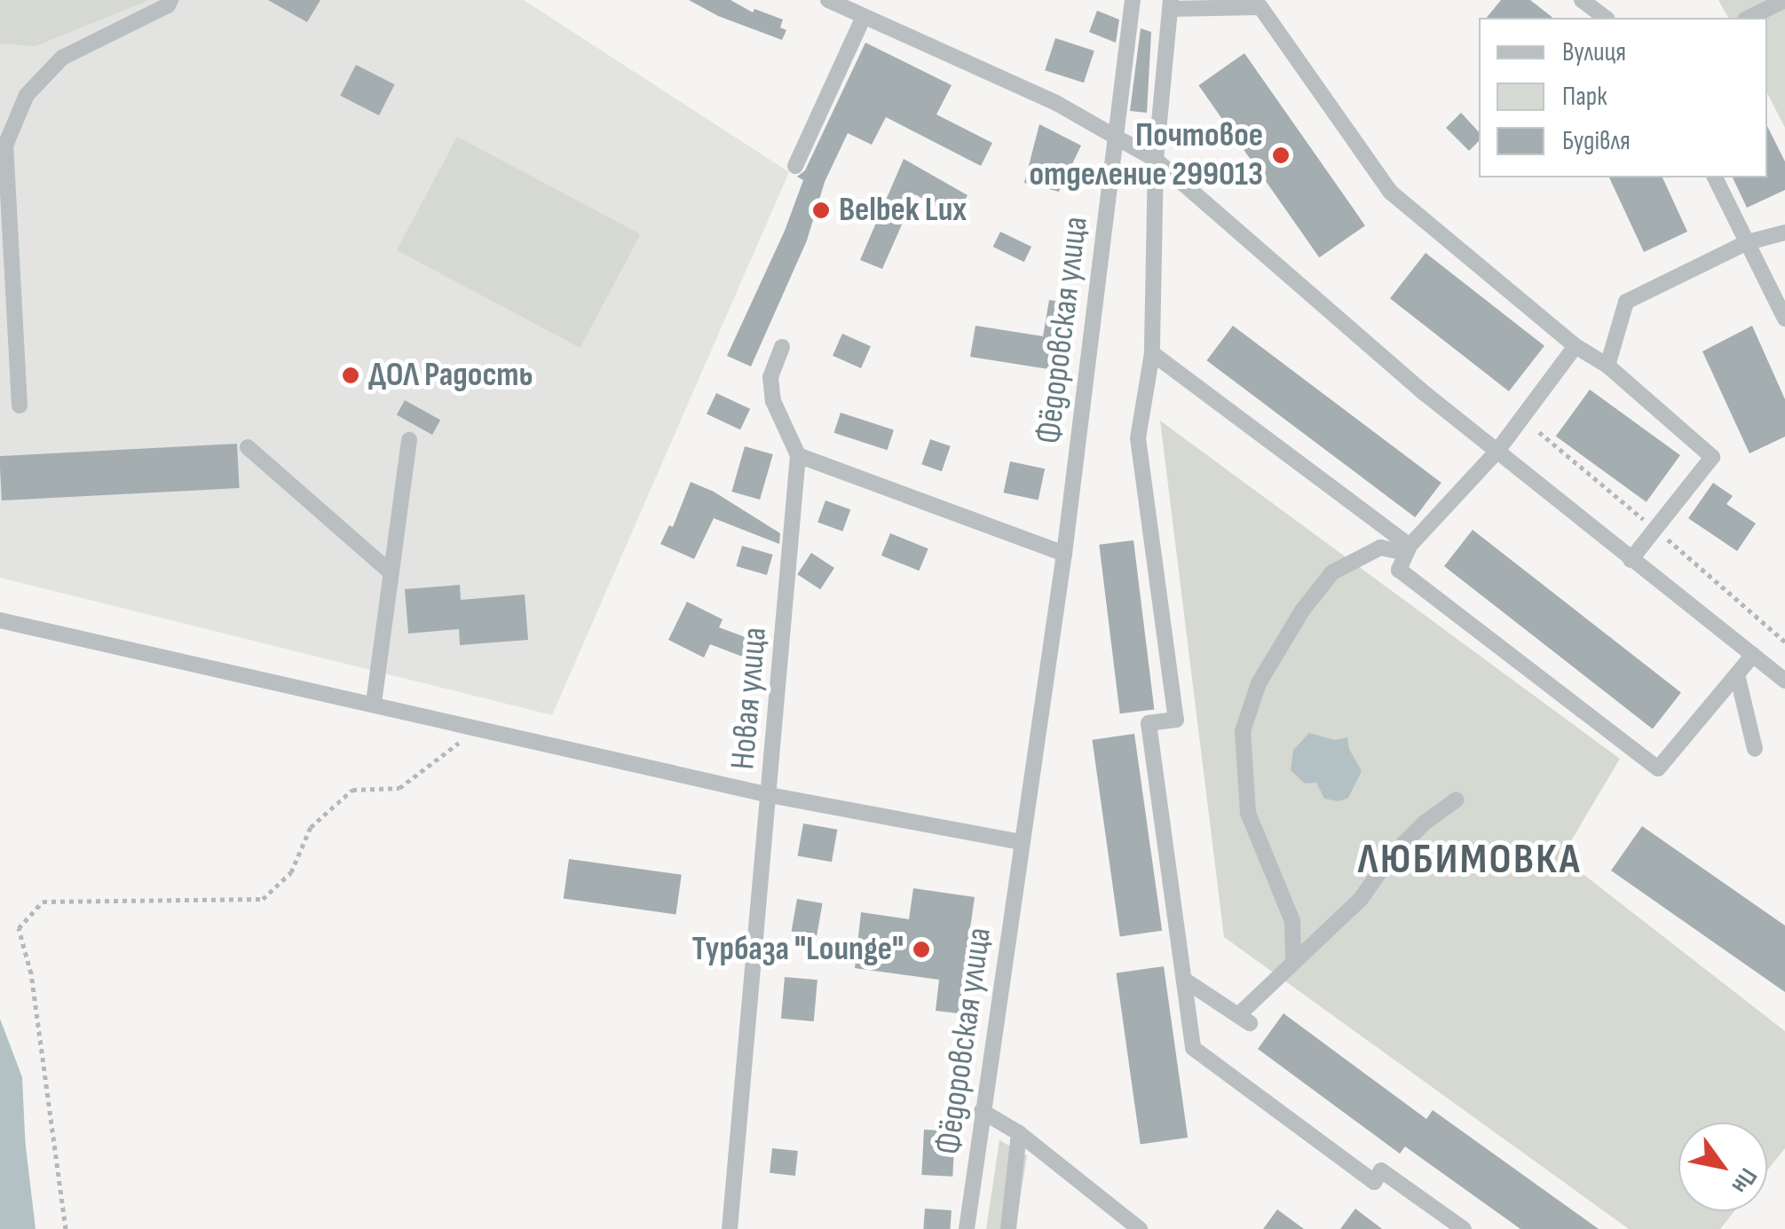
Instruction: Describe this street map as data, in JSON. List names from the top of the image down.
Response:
{
  "streets": {
    "street": ["Фёдоровская улица", "Новая улица"]
  },
  "districts": ["ЛЮБИМОВКА"],
  "places": [
    "Почтовое отделение 299013",
    "Belbek Lux",
    "ДОЛ Радость",
    "Турбаза \"Lounge\""
  ],
  "legend": ["Вулиця", "Парк", "Будівля"],
  "north": "bottom right"
}
